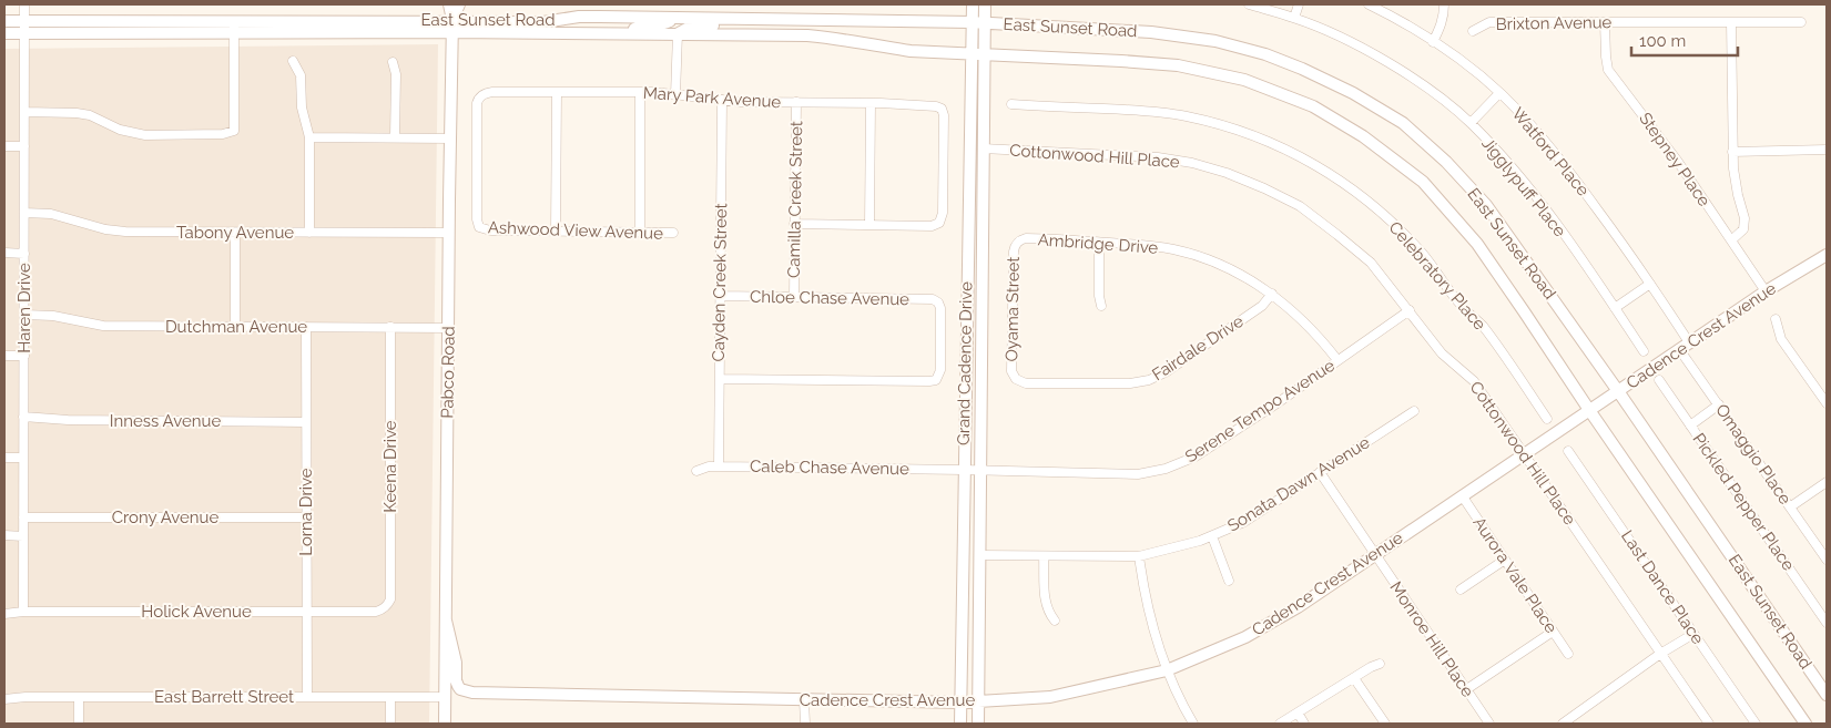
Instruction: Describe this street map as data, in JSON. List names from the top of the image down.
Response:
{
  "streets": {
    "main road": [
      "East Sunset Road",
      "Cadence Crest Avenue",
      "Grand Cadence Drive",
      "Pabco Road"
    ],
    "street": [
      "Brixton Avenue",
      "Mary Park Avenue",
      "Watford Place",
      "Cottonwood Hill Place",
      "Stepney Place",
      "Jigglypuff Place",
      "Camilla Creek Street",
      "Ashwood View Avenue",
      "Tabony Avenue",
      "Ambridge Drive",
      "Celebratory Place",
      "Cayden Creek Street",
      "Chloe Chase Avenue",
      "Haren Drive",
      "Oyama Street",
      "Dutchman Avenue",
      "Fairdale Drive",
      "Serene Tempo Avenue",
      "Inness Avenue",
      "Omaggio Place",
      "Keena Drive",
      "Caleb Chase Avenue",
      "Sonata Dawn Avenue",
      "Pickled Pepper Place",
      "Lorna Drive",
      "Crony Avenue",
      "Aurora Vale Place",
      "Last Dance Place",
      "Holick Avenue",
      "Monroe Hill Place",
      "East Barrett Street"
    ]
  },
  "crossings": [
    ["East Sunset Road", "Haren Drive"],
    ["East Sunset Road", "Cadence Crest Avenue"],
    ["East Sunset Road", "Grand Cadence Drive"],
    ["East Sunset Road", "Pabco Road"],
    ["Brixton Avenue", "Stepney Place"],
    ["Mary Park Avenue", "Camilla Creek Street"],
    ["Mary Park Avenue", "Ashwood View Avenue"],
    ["Mary Park Avenue", "Cayden Creek Street"],
    ["Watford Place", "Cadence Crest Avenue"],
    ["Cottonwood Hill Place", "Cadence Crest Avenue"],
    ["Cottonwood Hill Place", "Grand Cadence Drive"],
    ["Cottonwood Hill Place", "Serene Tempo Avenue"],
    ["Stepney Place", "Cadence Crest Avenue"],
    ["Camilla Creek Street", "Chloe Chase Avenue"],
    ["Tabony Avenue", "Haren Drive"],
    ["Tabony Avenue", "Pabco Road"],
    ["Ambridge Drive", "Oyama Street"],
    ["Ambridge Drive", "Fairdale Drive"],
    ["Ambridge Drive", "Serene Tempo Avenue"],
    ["Cayden Creek Street", "Chloe Chase Avenue"],
    ["Cayden Creek Street", "Caleb Chase Avenue"],
    ["Haren Drive", "Dutchman Avenue"],
    ["Haren Drive", "Inness Avenue"],
    ["Haren Drive", "Crony Avenue"],
    ["Haren Drive", "Holick Avenue"],
    ["Oyama Street", "Fairdale Drive"],
    ["Dutchman Avenue", "Pabco Road"],
    ["Dutchman Avenue", "Keena Drive"],
    ["Dutchman Avenue", "Lorna Drive"],
    ["Cadence Crest Avenue", "Grand Cadence Drive"],
    ["Cadence Crest Avenue", "Pabco Road"],
    ["Cadence Crest Avenue", "Omaggio Place"],
    ["Cadence Crest Avenue", "Aurora Vale Place"],
    ["Cadence Crest Avenue", "Monroe Hill Place"],
    ["Grand Cadence Drive", "Serene Tempo Avenue"],
    ["Grand Cadence Drive", "Caleb Chase Avenue"],
    ["Grand Cadence Drive", "Sonata Dawn Avenue"],
    ["Pabco Road", "East Barrett Street"],
    ["Serene Tempo Avenue", "Caleb Chase Avenue"],
    ["Inness Avenue", "Lorna Drive"],
    ["Keena Drive", "Holick Avenue"],
    ["Sonata Dawn Avenue", "Monroe Hill Place"],
    ["Lorna Drive", "Crony Avenue"],
    ["Lorna Drive", "Holick Avenue"],
    ["Lorna Drive", "East Barrett Street"]
  ],
  "scale_bar": "100 m"
}
